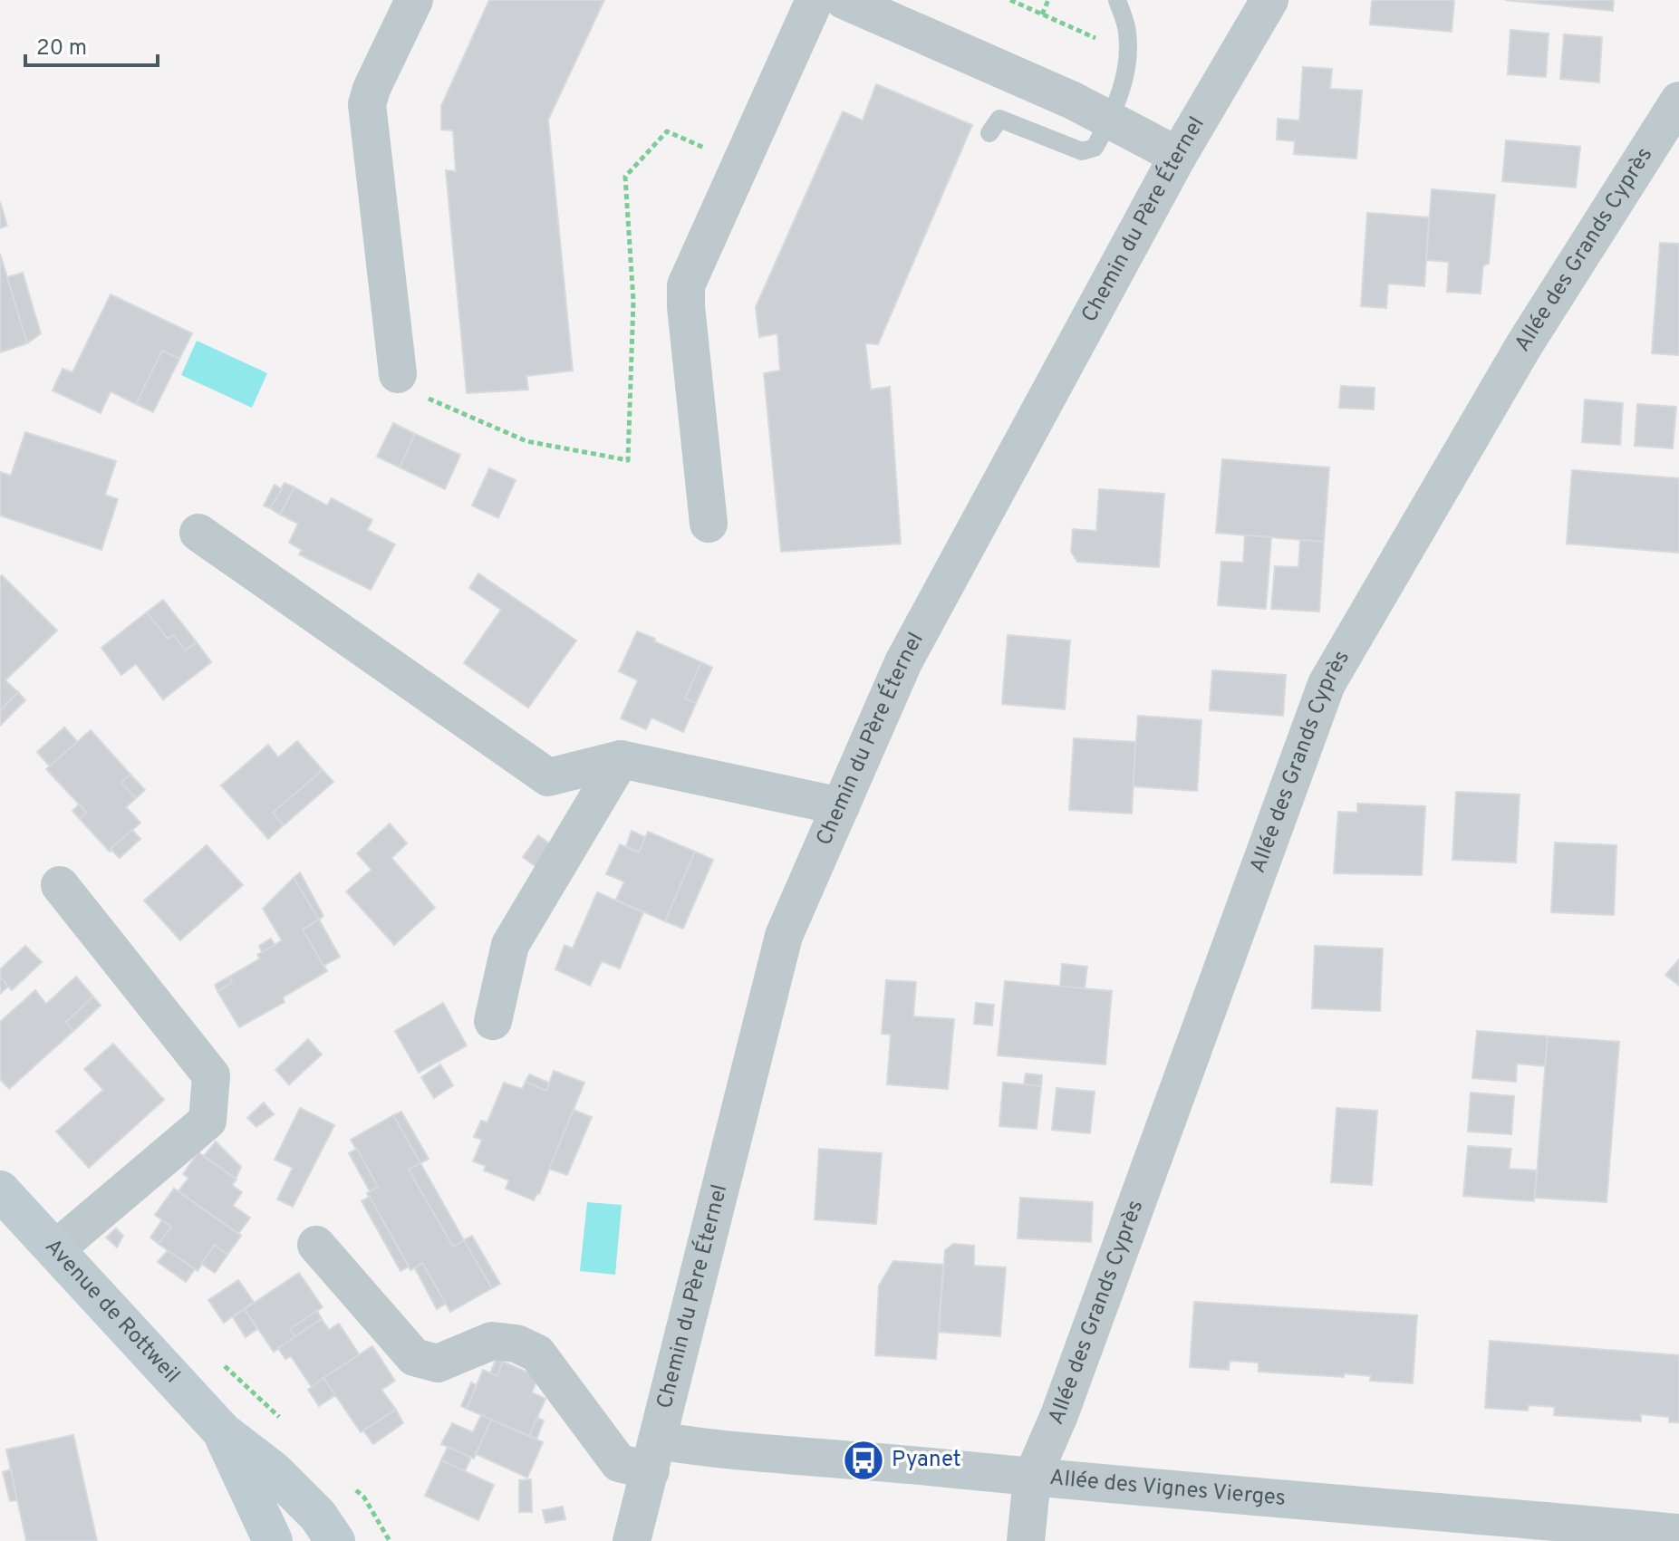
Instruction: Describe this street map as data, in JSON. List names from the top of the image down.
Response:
{
  "streets": {
    "main road": ["Avenue de Rottweil"],
    "street": ["Chemin du Père Éternel", "Allée des Grands Cyprès", "Allée des Vignes Vierges"]
  },
  "crossings": [
    ["Chemin du Père Éternel", "Allée des Vignes Vierges"],
    ["Allée des Grands Cyprès", "Allée des Vignes Vierges"]
  ],
  "places": {
    "bus stop": ["Pyanet"]
  },
  "scale_bar": "20 m"
}
